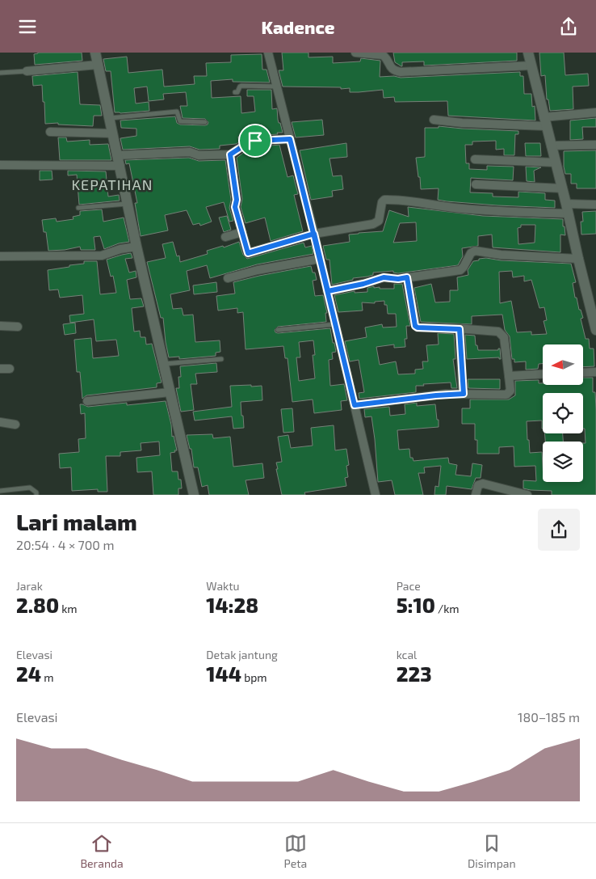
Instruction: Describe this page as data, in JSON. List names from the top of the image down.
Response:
{
  "districts": ["KEPATIHAN"],
  "north": "left",
  "page": {
    "header": "Kadence",
    "heading": ["Lari malam", "20:54 · 4 × 700 m"],
    "stats": [
      ["Jarak", "2.80 km"],
      ["Waktu", "14:28"],
      ["Pace", "5:10 /km"],
      ["Elevasi", "24 m"],
      ["Detak jantung", "144 bpm"],
      ["kcal", "223"]
    ],
    "chart": ["Elevasi", "180–185 m"],
    "tabs": ["Beranda", "Peta", "Disimpan"]
  }
}
